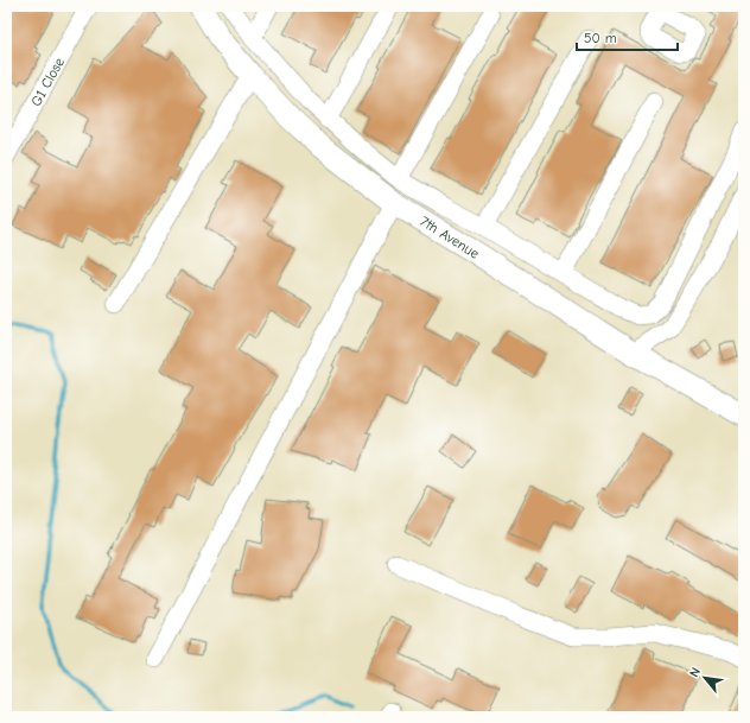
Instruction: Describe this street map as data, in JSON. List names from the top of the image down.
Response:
{
  "streets": {
    "main road": ["7th Avenue"],
    "street": ["G1 Close"]
  },
  "scale_bar": "50 m",
  "north": "top left"
}
